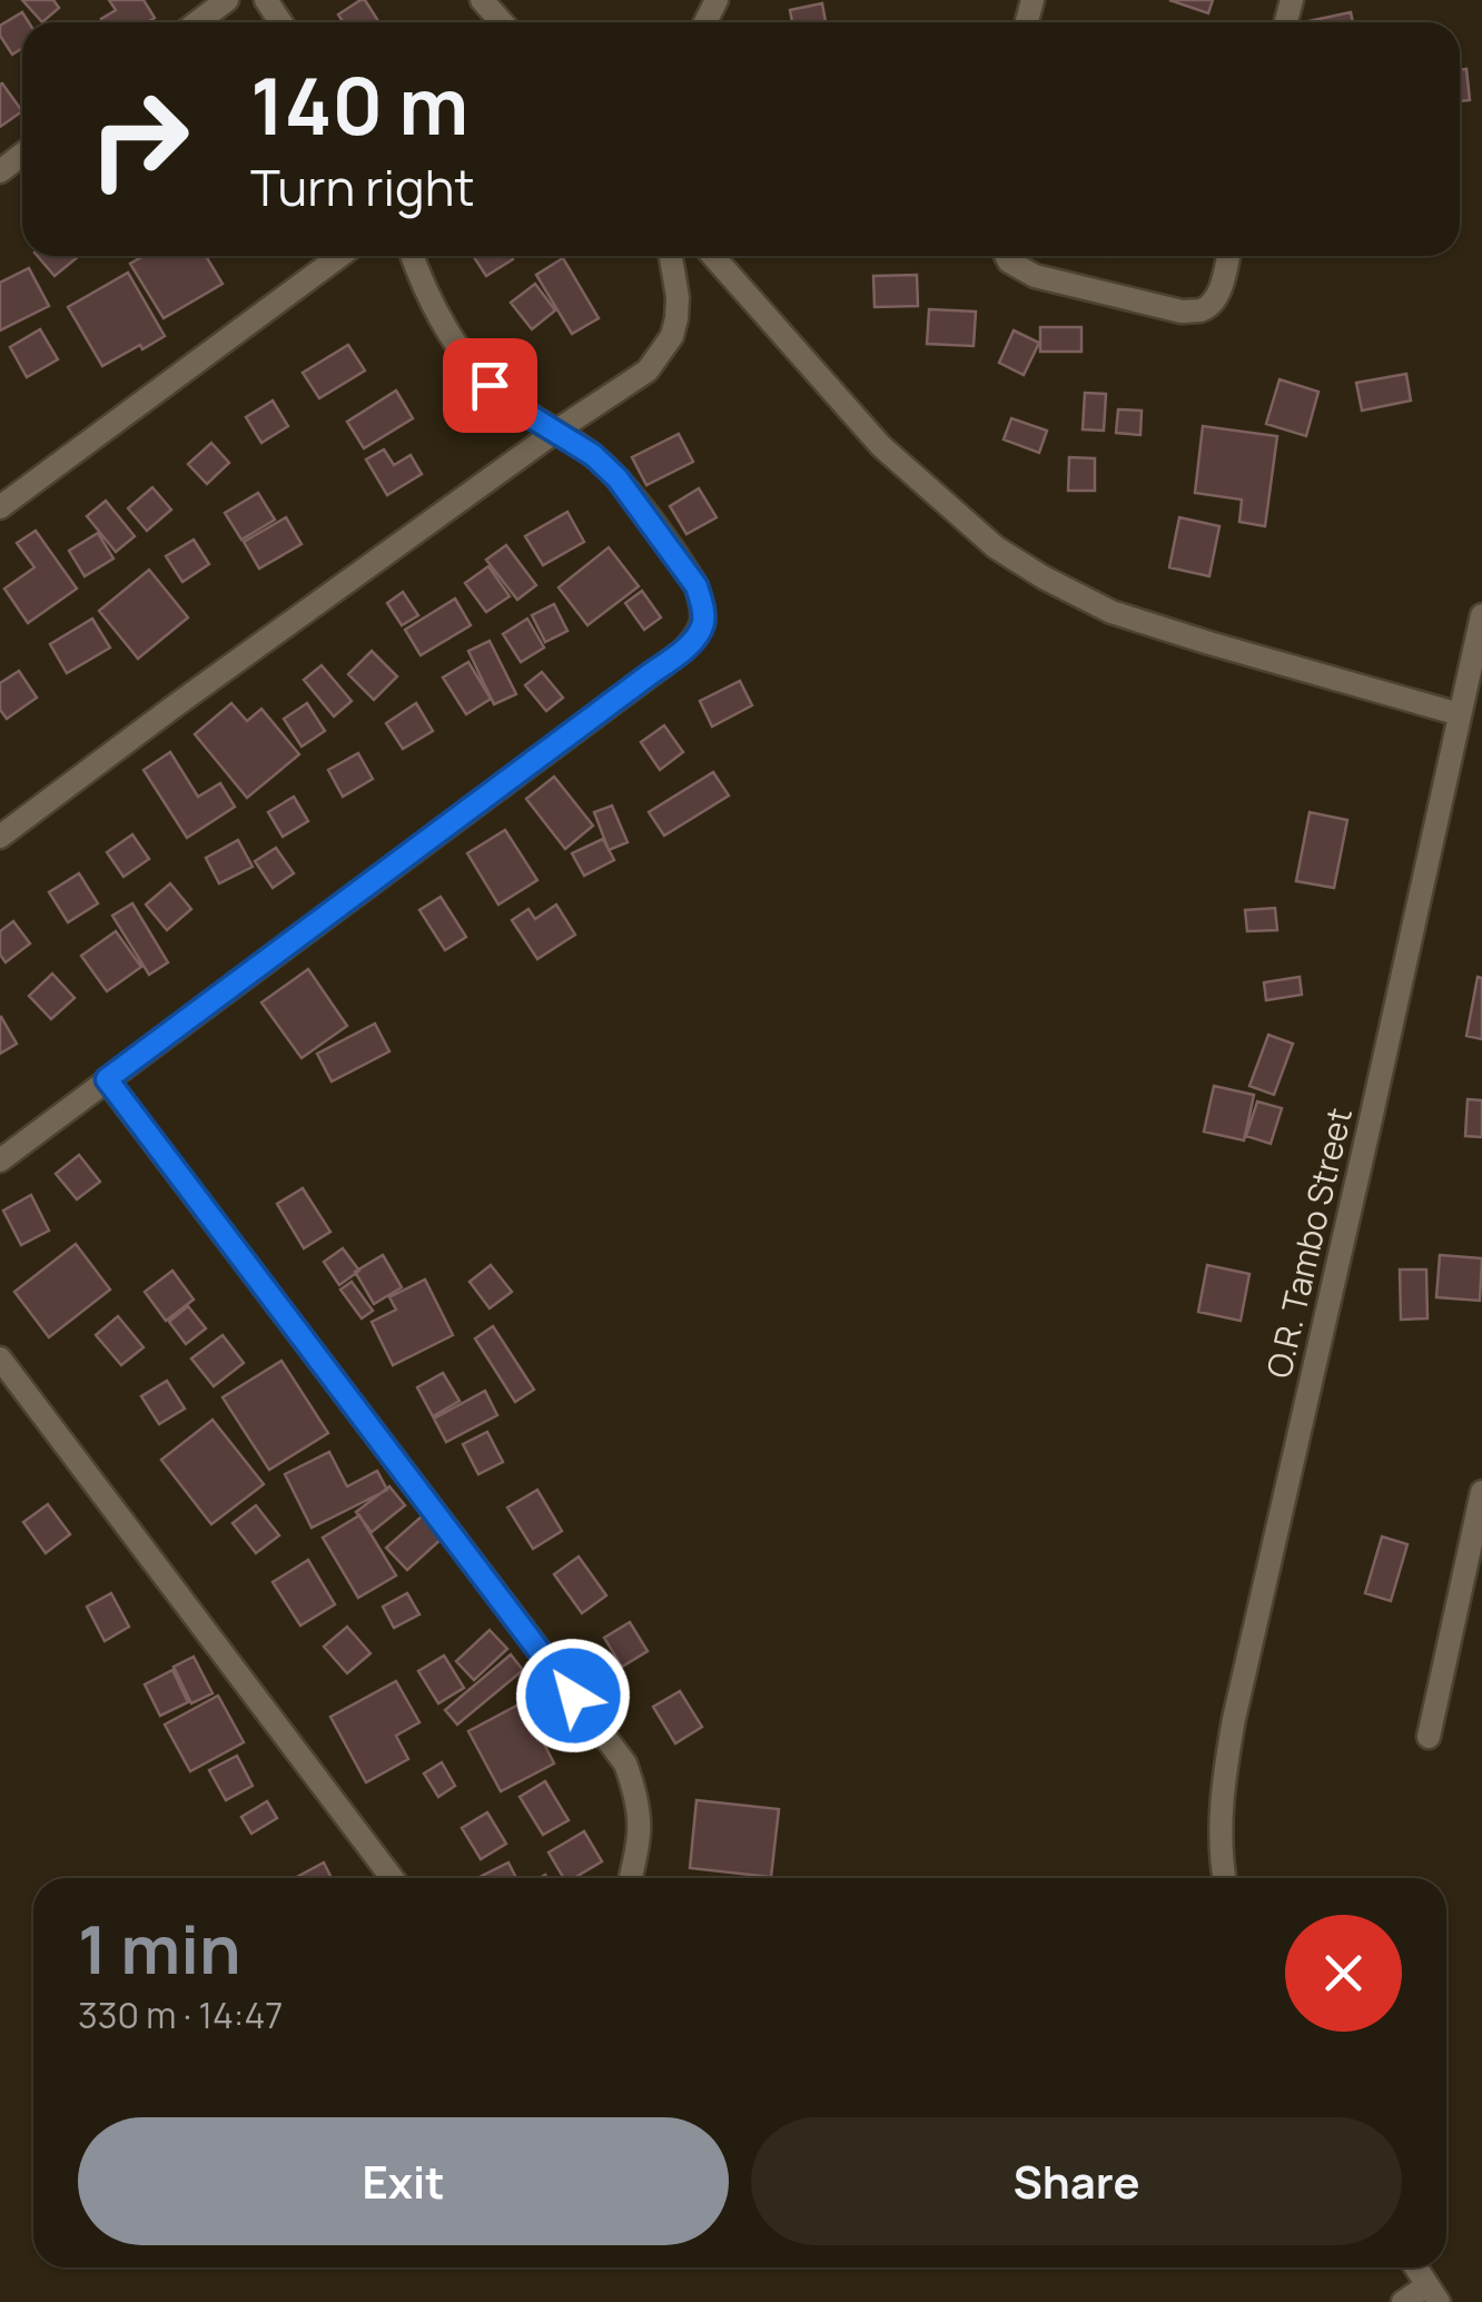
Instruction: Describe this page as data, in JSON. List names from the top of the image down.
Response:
{
  "streets": {
    "street": ["O.R. Tambo Street"]
  },
  "page": {
    "turn": ["140 m", "Turn right"],
    "heading": ["1 min", "330 m · 14:47"],
    "buttons": ["Exit", "Share"]
  }
}
